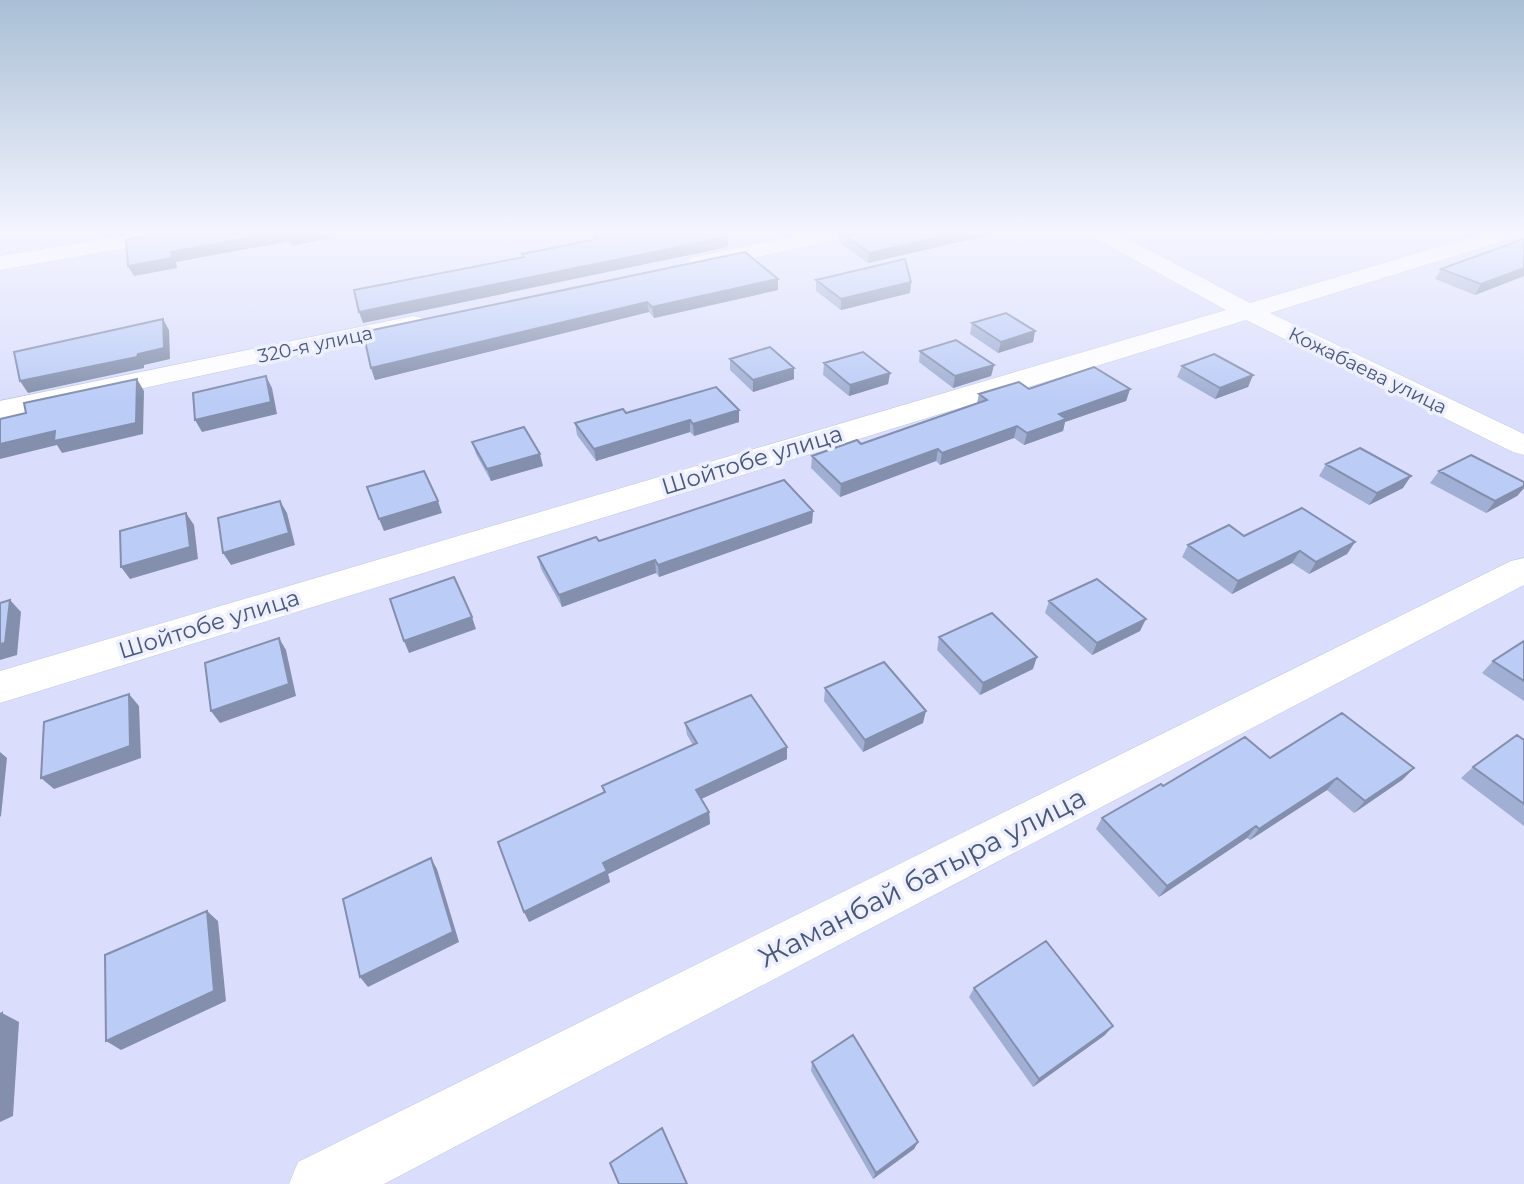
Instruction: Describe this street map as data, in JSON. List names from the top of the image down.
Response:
{
  "streets": {
    "street": [
      "320-я улица",
      "Кожабаева улица",
      "Шойтобе улица",
      "Жаманбай батыра улица"
    ]
  },
  "crossings": [
    ["Кожабаева улица", "Шойтобе улица"]
  ]
}
